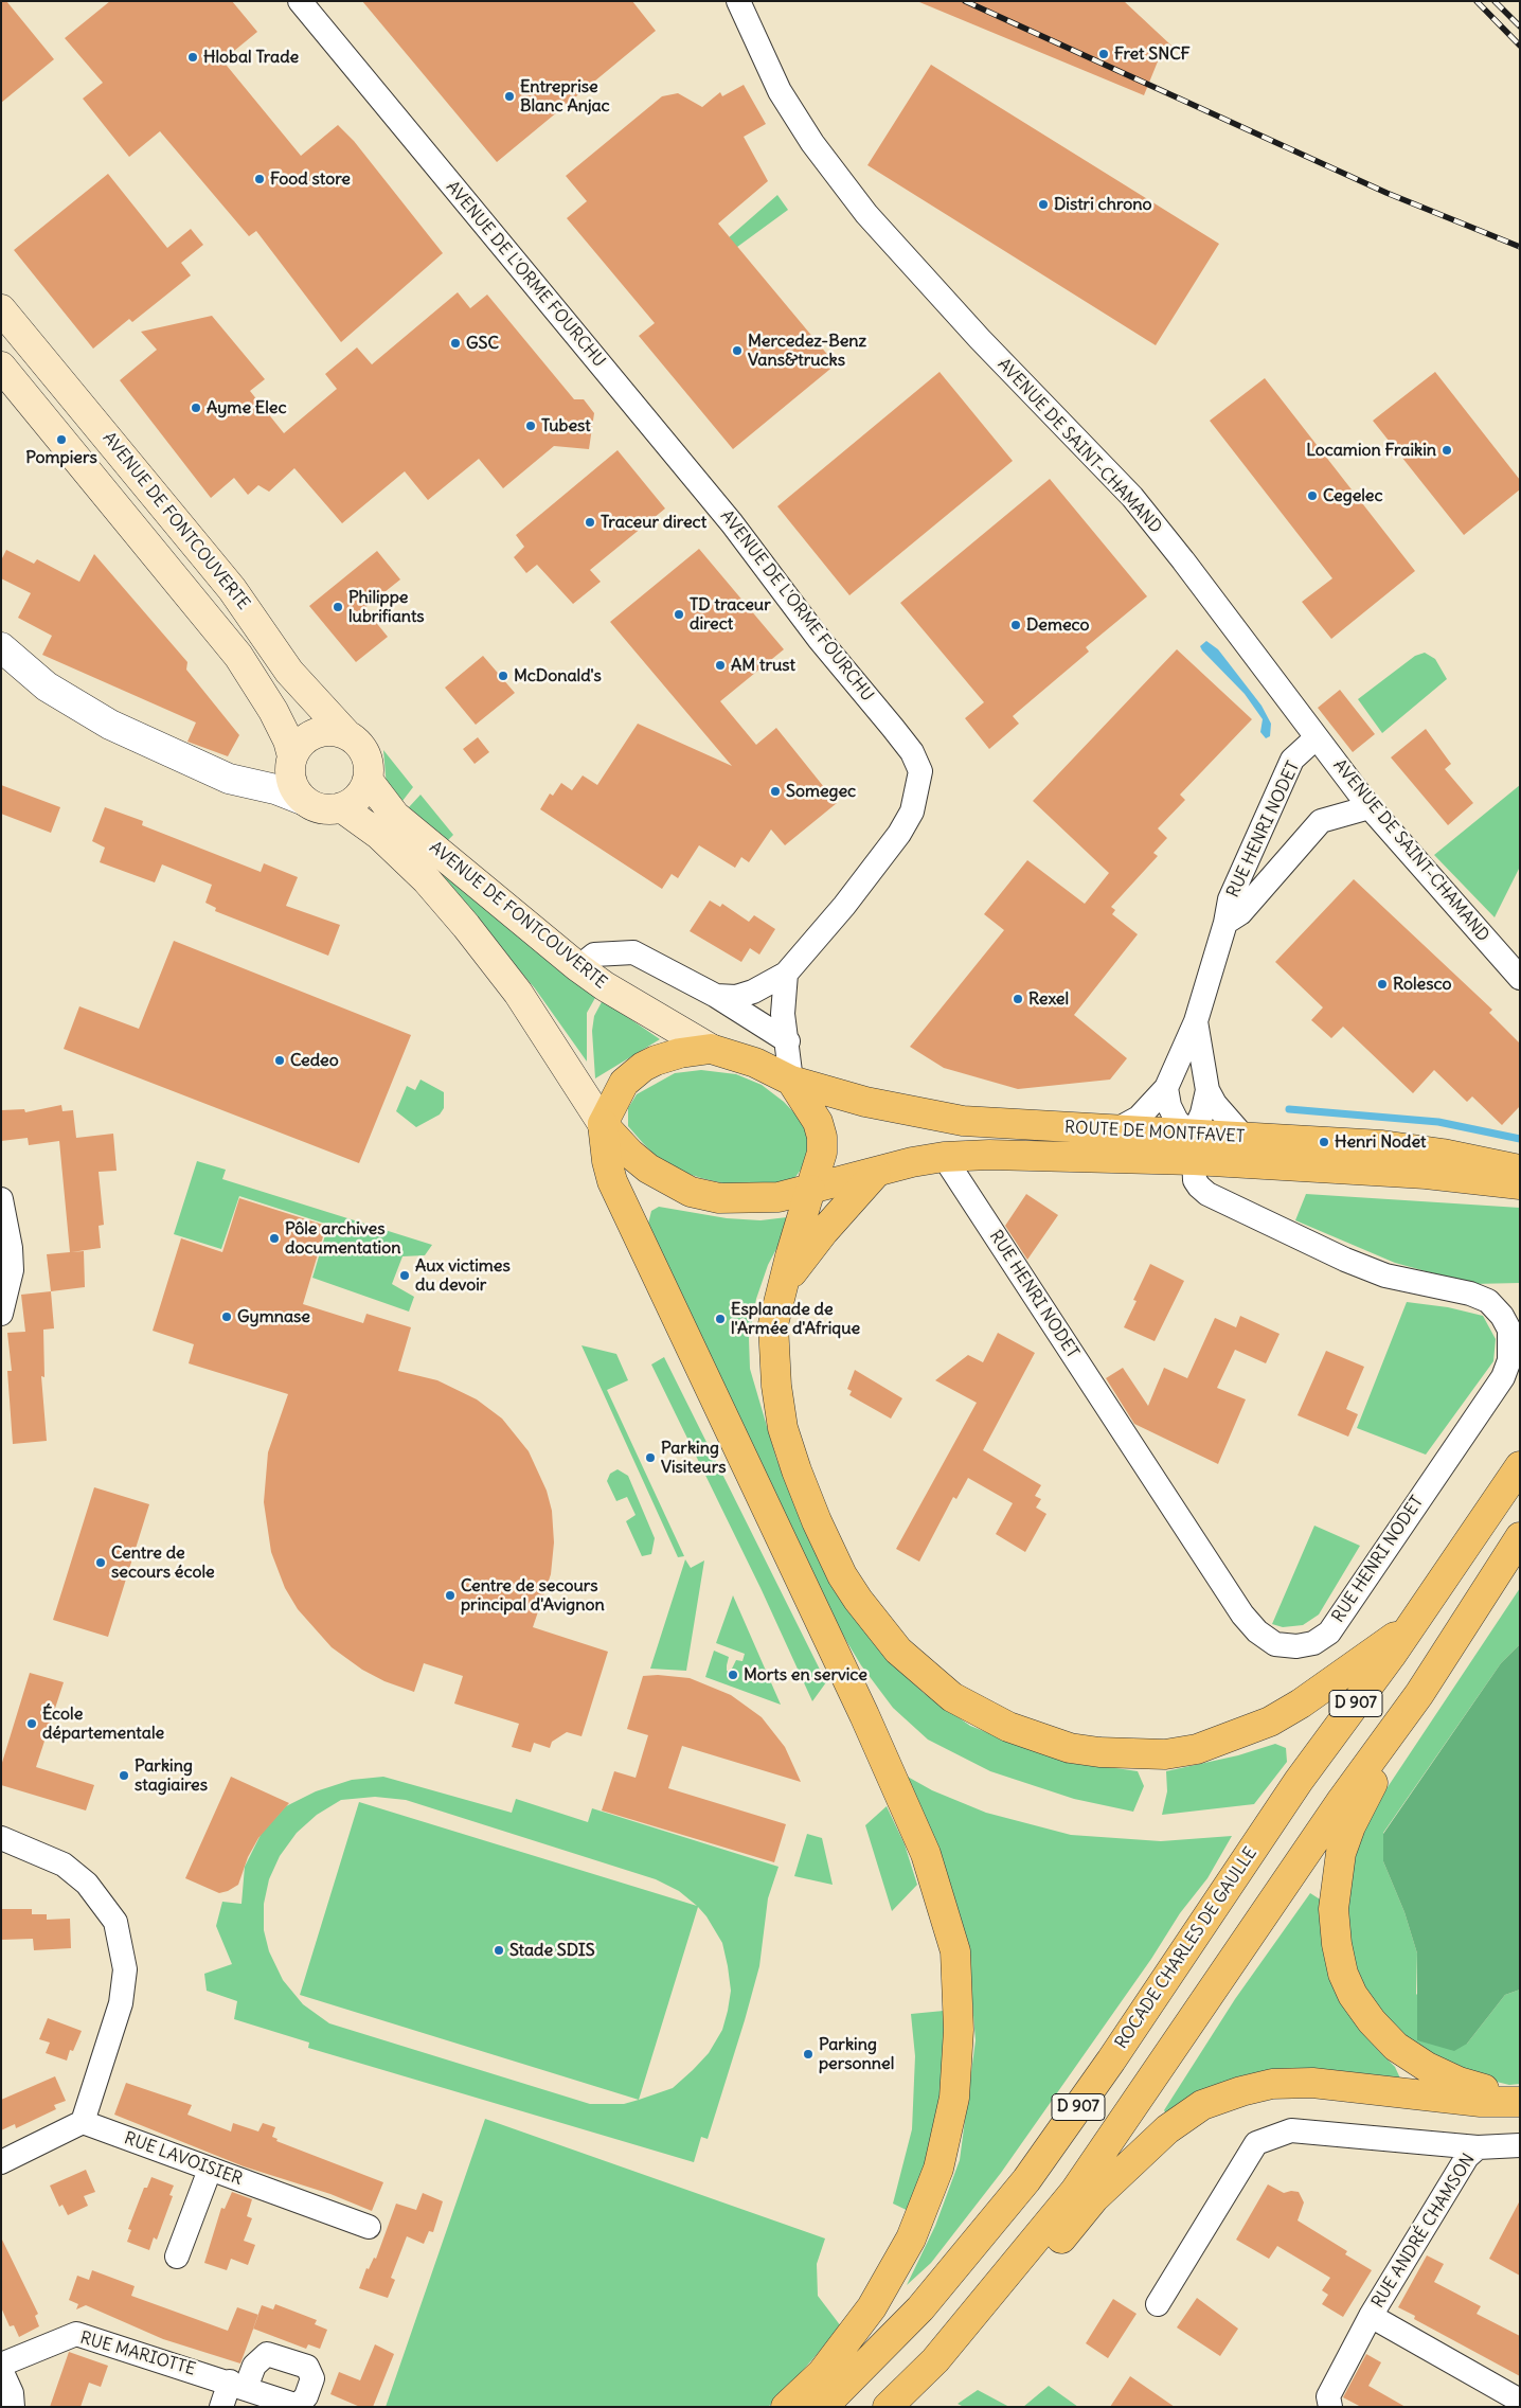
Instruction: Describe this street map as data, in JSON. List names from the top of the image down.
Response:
{
  "streets": {
    "main road": [
      "AVENUE DE FONTCOUVERTE",
      "ROUTE DE MONTFAVET",
      "D 907",
      "ROCADE CHARLES DE GAULLE"
    ],
    "street": [
      "AVENUE DE L'ORME FOURCHU",
      "AVENUE DE SAINT-CHAMAND",
      "RUE HENRI NODET",
      "RUE LAVOISIER",
      "RUE ANDRÉ CHAMSON",
      "RUE MARIOTTE"
    ]
  },
  "crossings": [
    ["AVENUE DE SAINT-CHAMAND", "RUE HENRI NODET"],
    ["AVENUE DE FONTCOUVERTE", "ROUTE DE MONTFAVET"],
    ["RUE HENRI NODET", "ROUTE DE MONTFAVET"]
  ],
  "places": [
    "Fret SNCF",
    "Hlobal Trade",
    "Entreprise Blanc Anjac",
    "Food store",
    "Distri chrono",
    "GSC",
    "Mercedez-Benz Vans&trucks",
    "Ayme Elec",
    "Tubest",
    "Pompiers",
    "Locamion Fraikin",
    "Cegelec",
    "Traceur direct",
    "Philippe lubrifiants",
    "TD traceur direct",
    "Demeco",
    "AM trust",
    "McDonald's",
    "Somegec",
    "Rolesco",
    "Rexel",
    "Cedeo",
    "Henri Nodet",
    "Pôle archives documentation",
    "Aux victimes du devoir",
    "Gymnase",
    "Esplanade de l'Armée d'Afrique",
    "Parking Visiteurs",
    "Centre de secours école",
    "Centre de secours principal d'Avignon",
    "Morts en service",
    "École départementale",
    "Parking stagiaires",
    "Stade SDIS",
    "Parking personnel"
  ]
}
